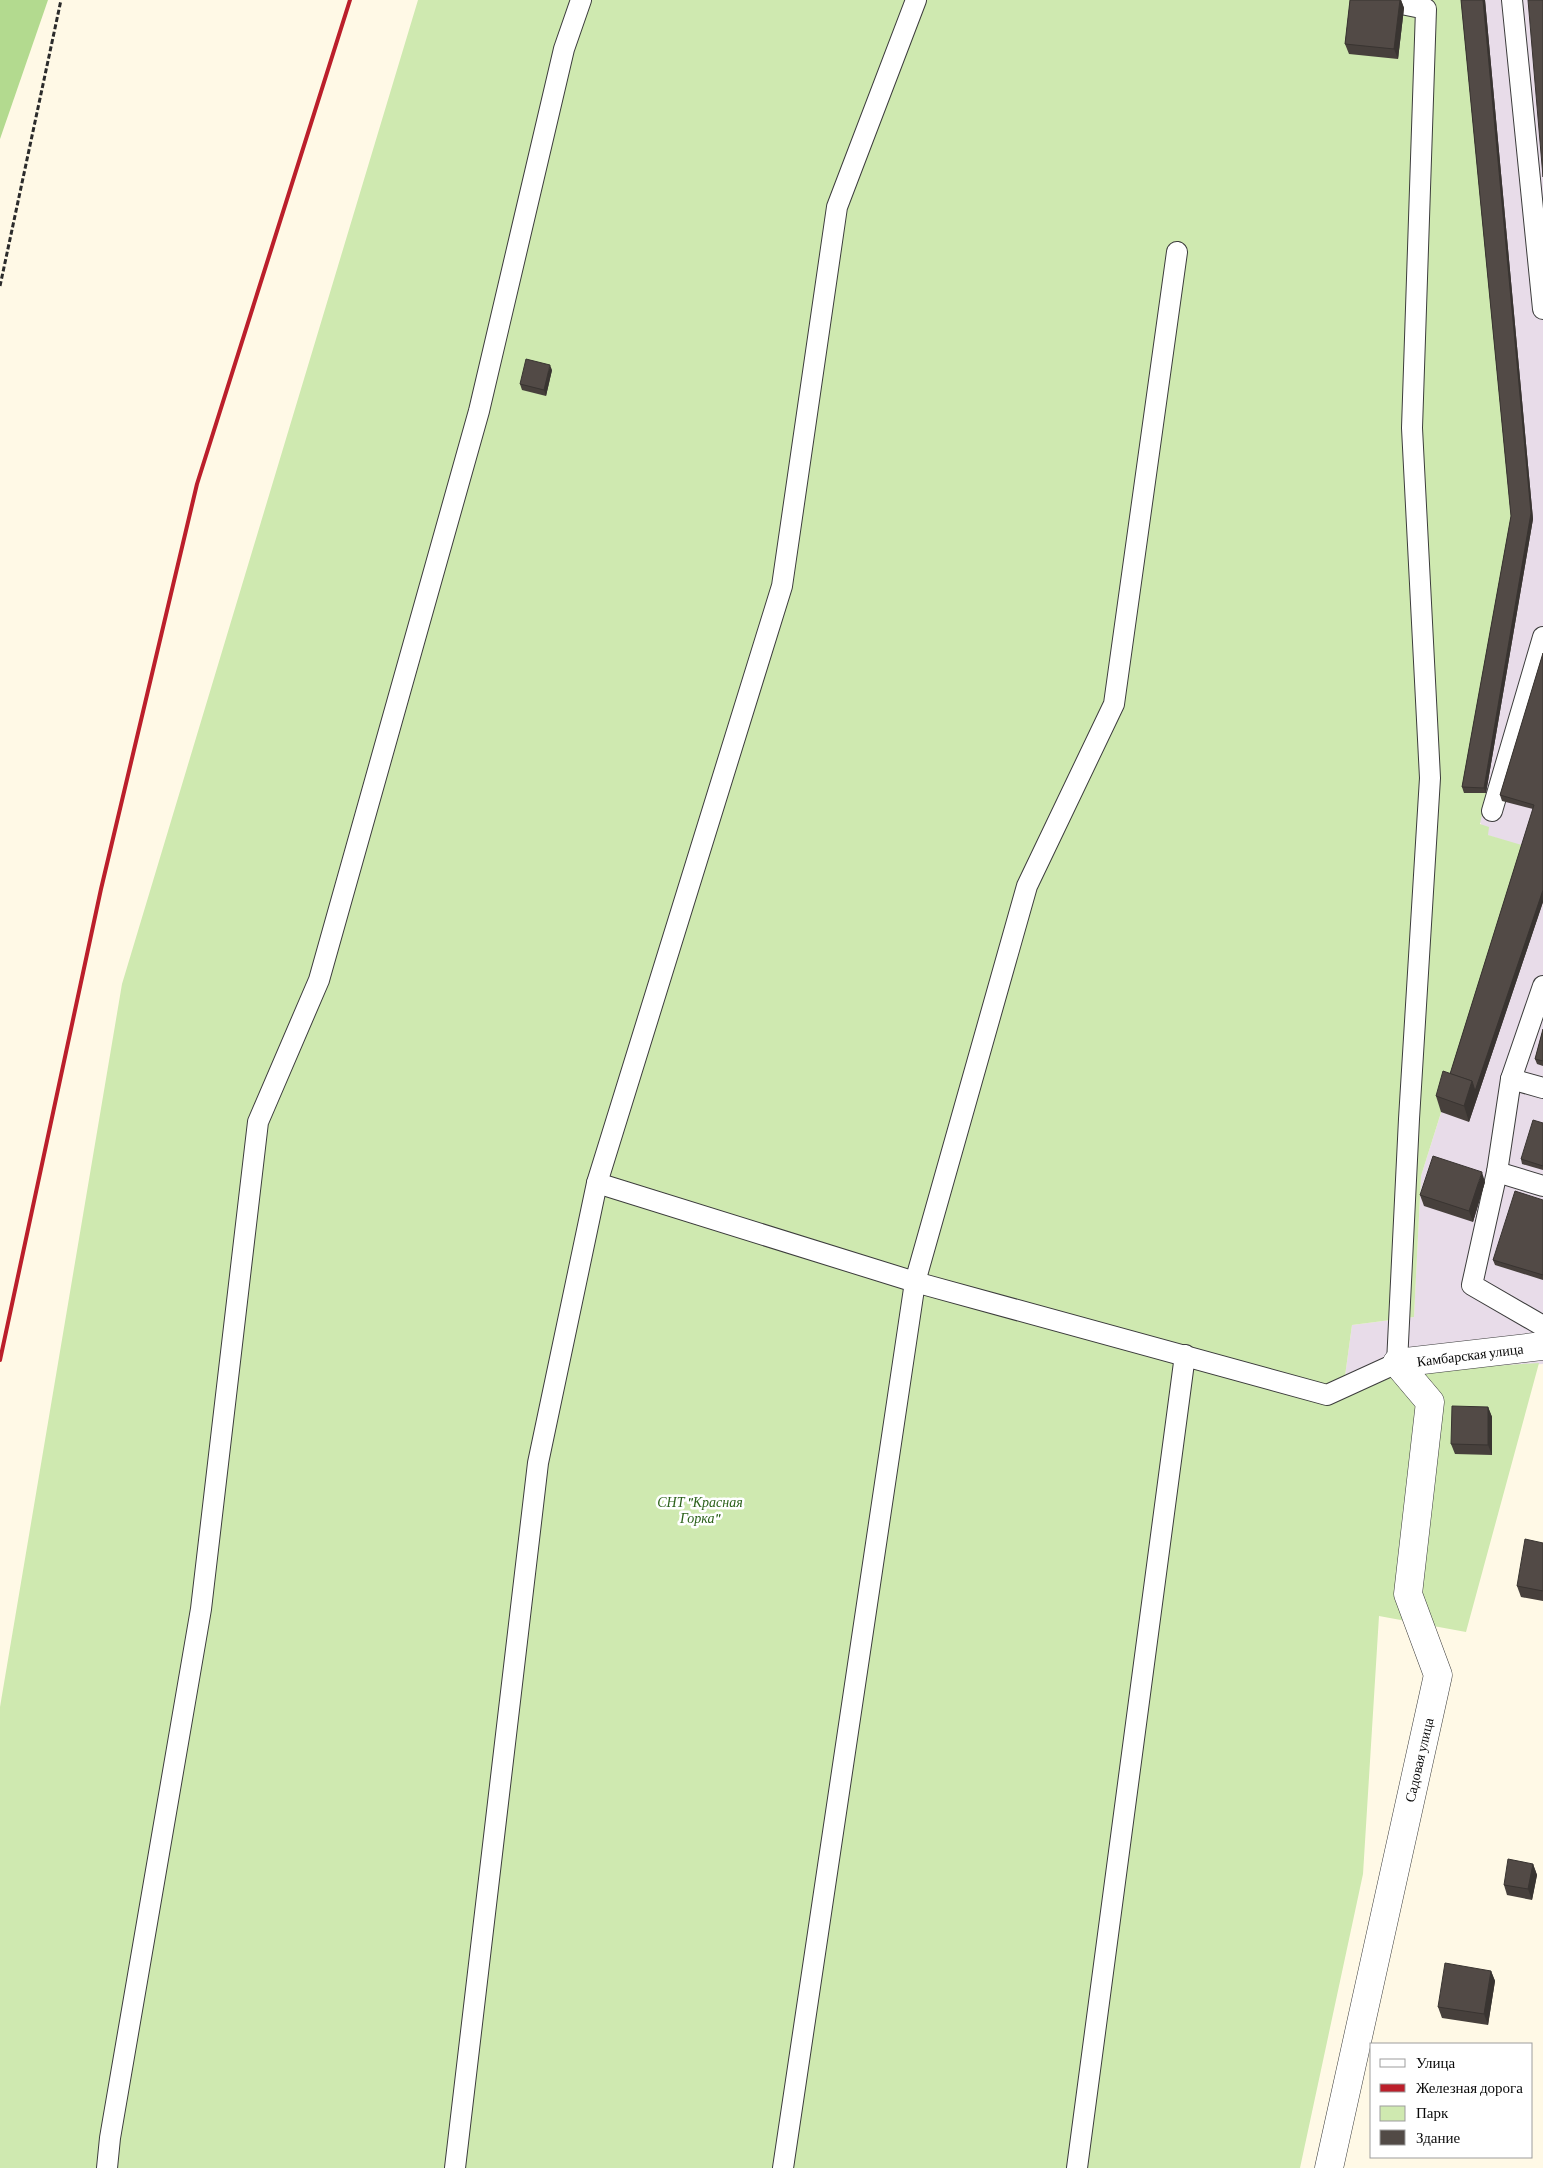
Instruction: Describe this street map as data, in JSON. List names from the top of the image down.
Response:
{
  "streets": {
    "street": ["Камбарская улица", "Садовая улица"]
  },
  "crossings": [
    ["Камбарская улица", "Садовая улица"]
  ],
  "parks": ["СНТ \"Красная Горка\""],
  "legend": [
    "Улица",
    "Железная дорога",
    "Парк",
    "Здание"
  ]
}
